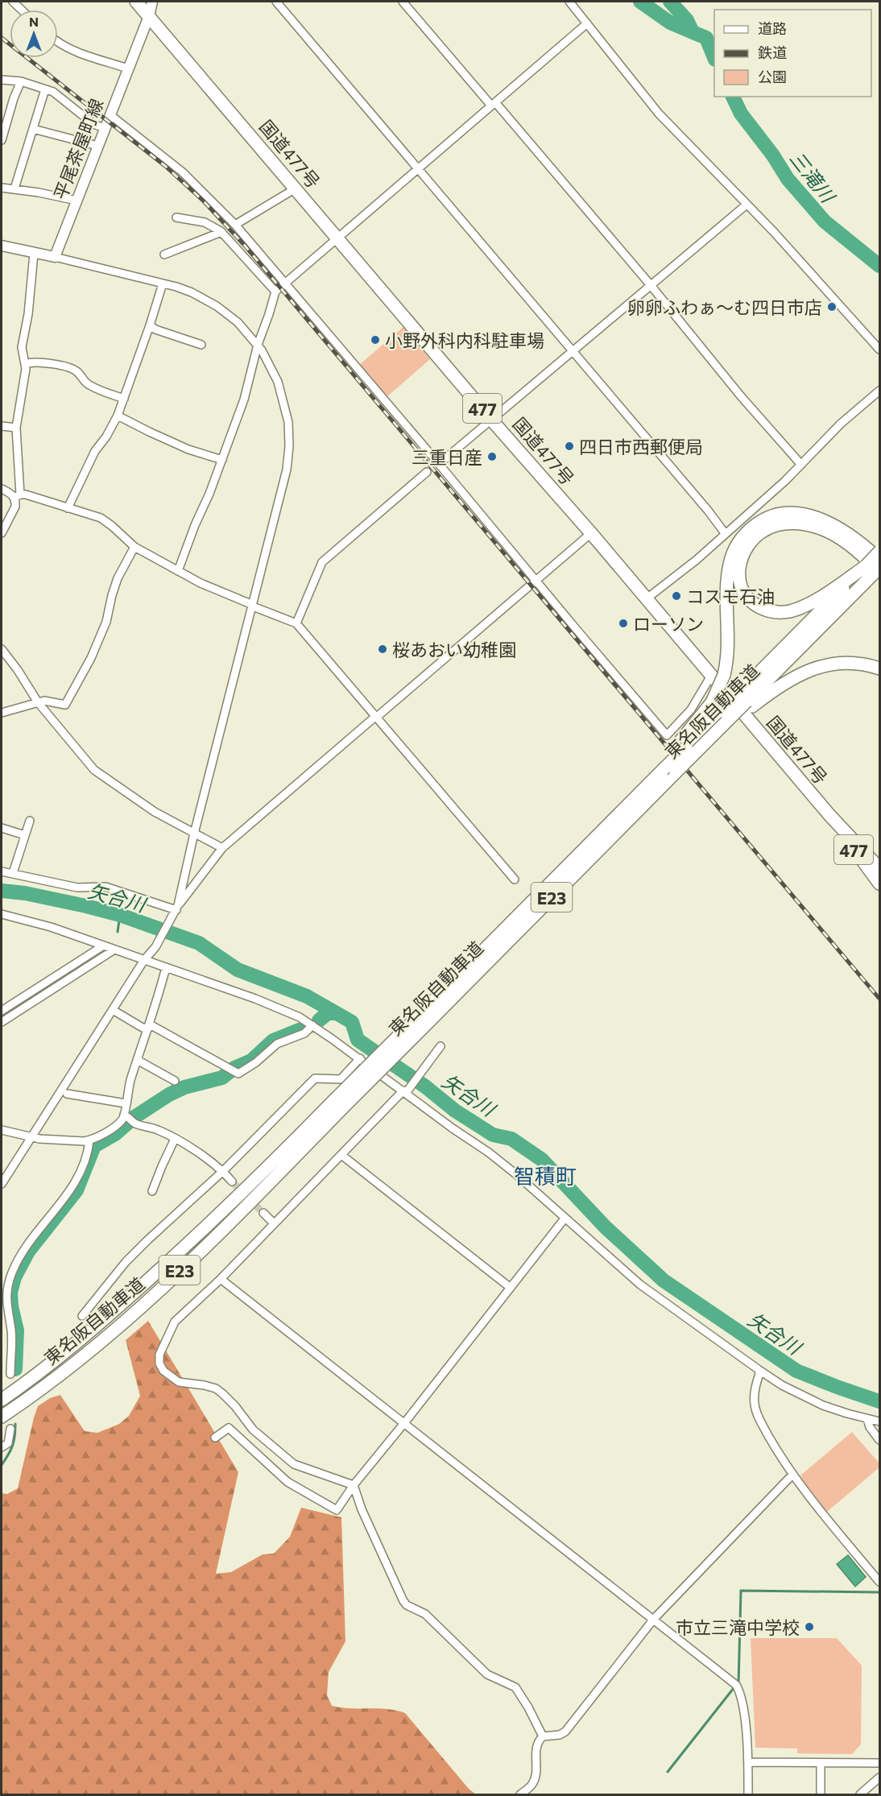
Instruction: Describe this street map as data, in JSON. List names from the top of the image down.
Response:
{
  "streets": {
    "highway": [
      "国道477号",
      "477",
      "東名阪自動車道",
      "E23"
    ],
    "main road": ["平尾茶屋町線"]
  },
  "crossings": [
    ["平尾茶屋町線", "国道477号"]
  ],
  "districts": ["智積町"],
  "water": ["三滝川", "矢合川"],
  "places": [
    "卵卵ふわぁ～む四日市店",
    "小野外科内科駐車場",
    "四日市西郵便局",
    "三重日産",
    "コスモ石油",
    "ローソン",
    "桜あおい幼稚園",
    "市立三滝中学校"
  ],
  "legend": ["道路", "鉄道", "公園"],
  "north": "top"
}
